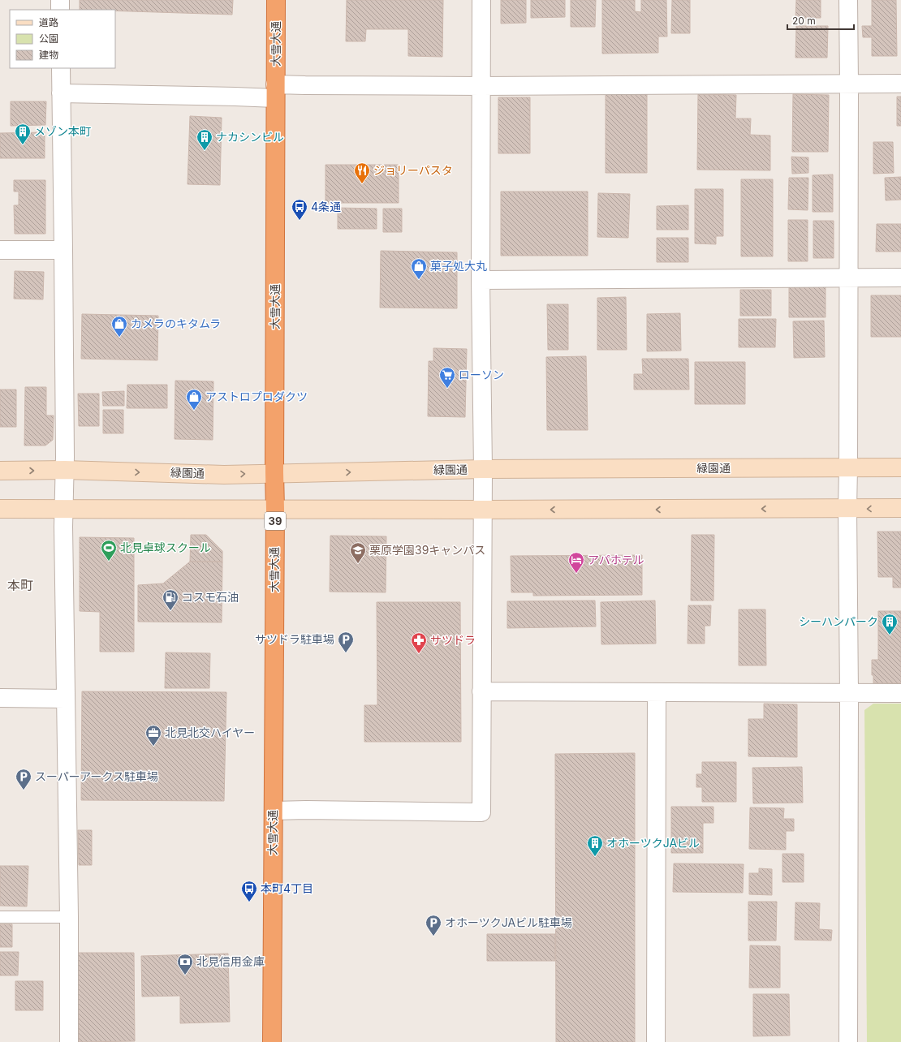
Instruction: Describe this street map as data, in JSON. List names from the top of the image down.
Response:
{
  "streets": {
    "highway": ["大雪大通", "39"],
    "street": ["緑園通"]
  },
  "crossings": [
    ["大雪大通", "緑園通"]
  ],
  "districts": ["本町"],
  "places": {
    "building": [
      "メゾン本町",
      "ナカシンビル",
      "シーハンパーク",
      "オホーツクJAビル"
    ],
    "restaurant": ["ジョリーパスタ"],
    "bus stop": ["4条通", "本町4丁目"],
    "shop": ["菓子処大丸", "カメラのキタムラ", "アストロプロダクツ"],
    "supermarket": ["ローソン"],
    "sports": ["北見卓球スクール"],
    "school or university": ["栗原学園39キャンパス"],
    "hotel": ["アパホテル"],
    "fuel station": ["コスモ石油"],
    "parking": ["サツドラ駐車場", "スーパーアークス駐車場", "オホーツクJAビル駐車場"],
    "pharmacy": ["サツドラ"],
    "office": ["北見北交ハイヤー"],
    "bank": ["北見信用金庫"]
  },
  "legend": ["道路", "公園", "建物"],
  "scale_bar": "20 m"
}
